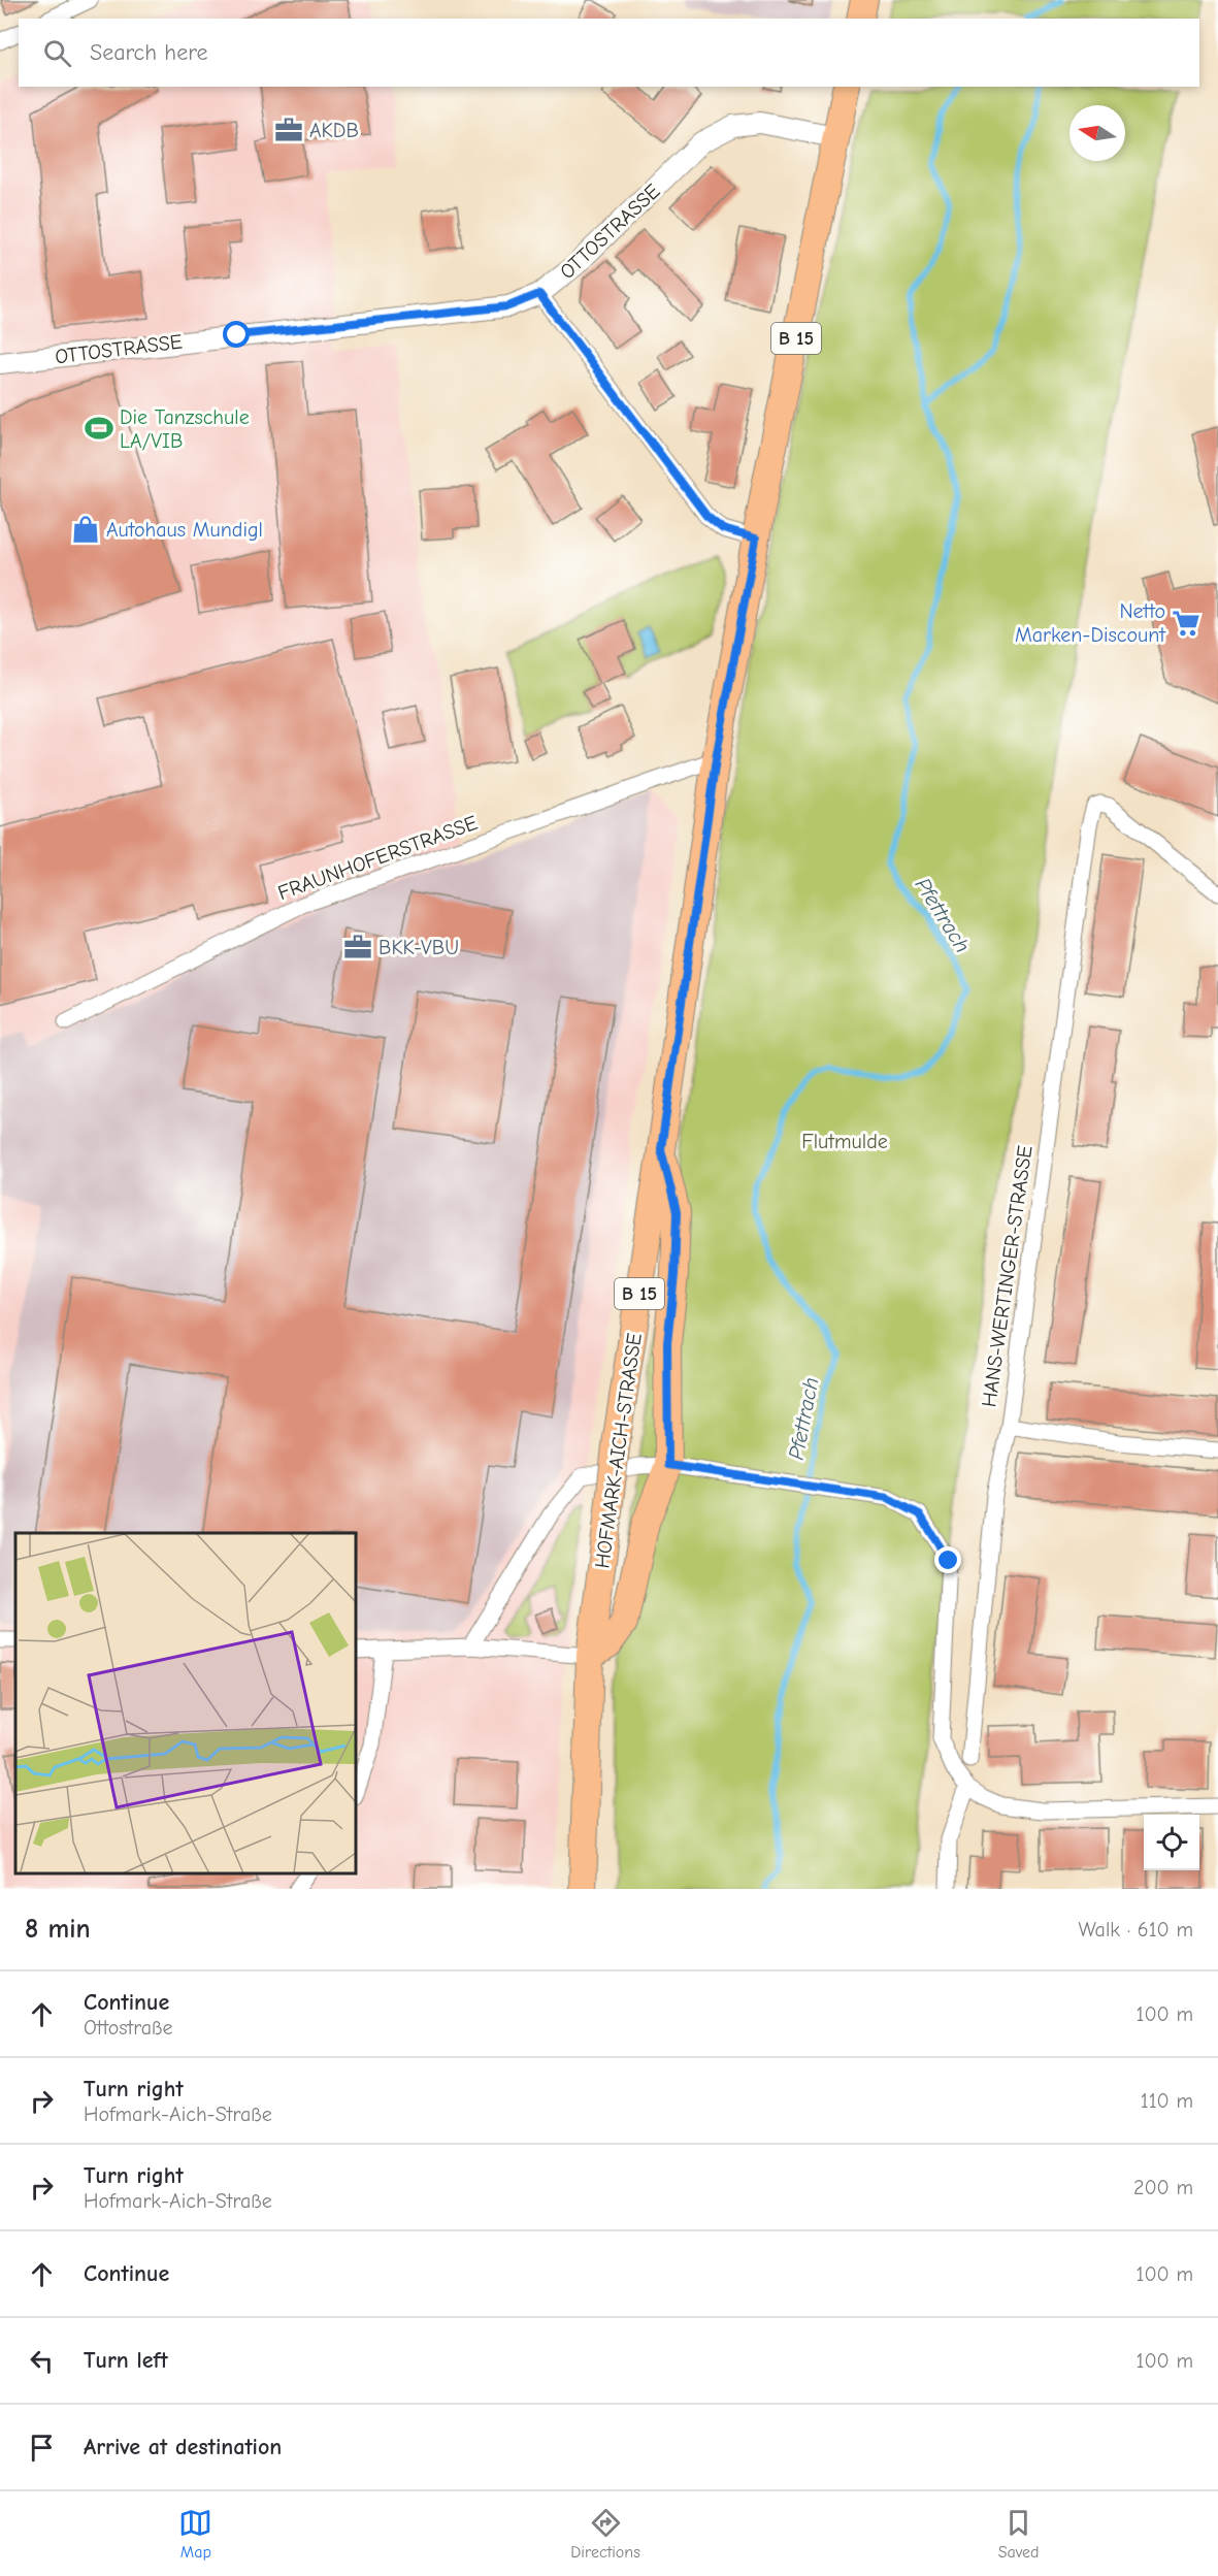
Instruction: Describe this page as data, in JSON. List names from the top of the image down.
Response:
{
  "streets": {
    "main road": ["B 15", "HOFMARK-AICH-STRASSE"],
    "street": ["OTTOSTRASSE", "FRAUNHOFERSTRASSE", "HANS-WERTINGER-STRASSE"]
  },
  "crossings": [
    ["OTTOSTRASSE", "HOFMARK-AICH-STRASSE"],
    ["FRAUNHOFERSTRASSE", "HOFMARK-AICH-STRASSE"]
  ],
  "water": ["Pfettrach"],
  "parks": ["Flutmulde"],
  "places": {
    "office": ["AKDB", "BKK-VBU"],
    "sports": ["Die Tanzschule LA/VIB"],
    "shop": ["Autohaus Mundigl"],
    "supermarket": ["Netto Marken-Discount"]
  },
  "north": "left",
  "page": {
    "search": "Search here",
    "heading": ["8 min", "Walk · 610 m"],
    "list": [
      ["Continue", "Ottostraße", "100 m"],
      ["Turn right", "Hofmark-Aich-Straße", "110 m"],
      ["Turn right", "Hofmark-Aich-Straße", "200 m"],
      ["Continue", "100 m"],
      ["Turn left", "100 m"],
      "Arrive at destination"
    ],
    "nav": ["Map", "Directions", "Saved"]
  }
}
